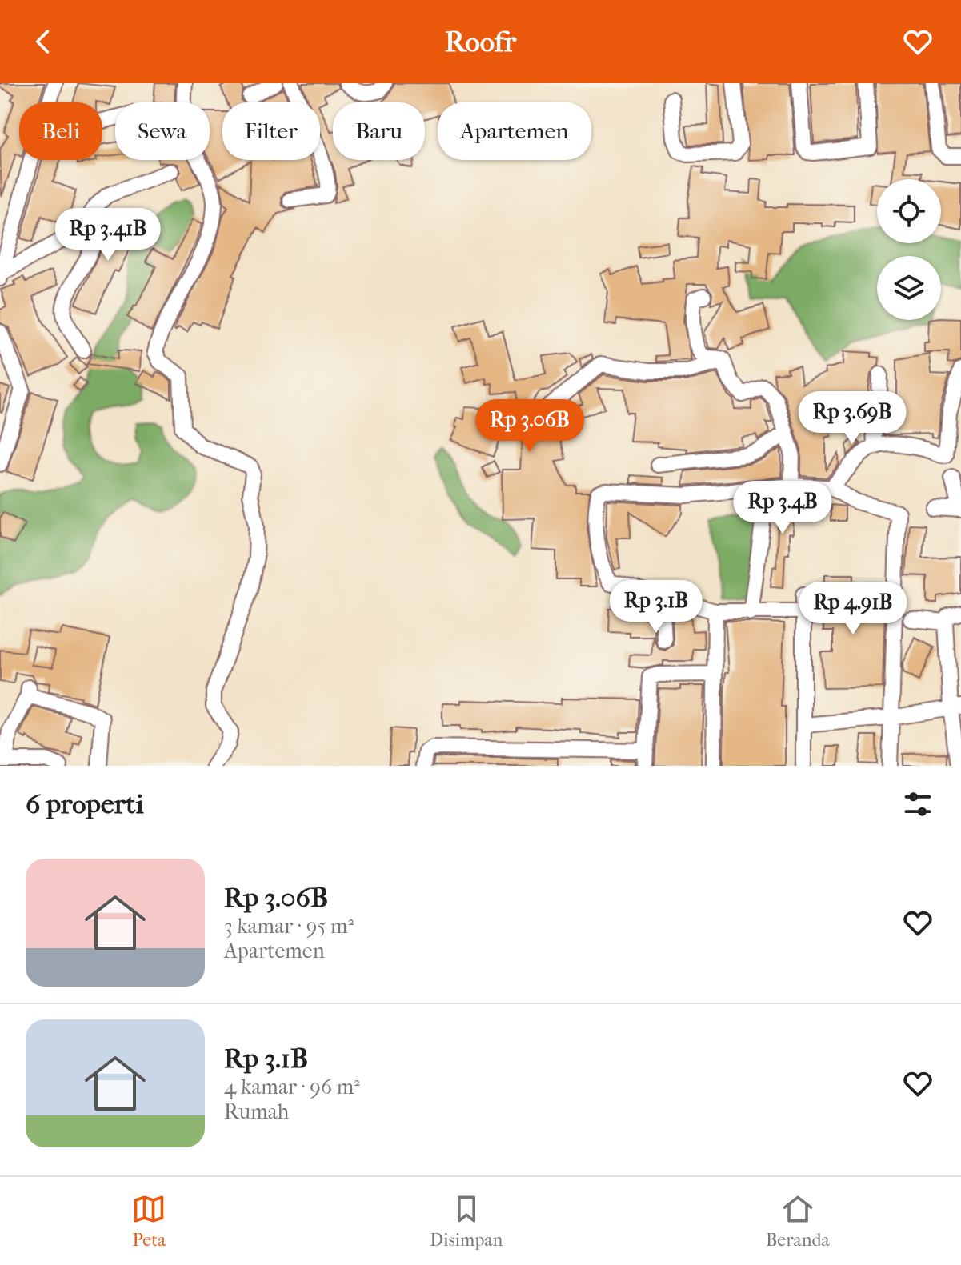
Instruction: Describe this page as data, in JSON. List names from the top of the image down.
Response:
{
  "page": {
    "header": "Roofr",
    "chip": [
      "Beli",
      "Sewa",
      "Filter",
      "Baru",
      "Apartemen"
    ],
    "price": [
      "Rp 3.41B",
      "Rp 3.69B",
      "Rp 3.06B",
      "Rp 3.4B",
      "Rp 3.1B",
      "Rp 4.91B"
    ],
    "heading": "6 properti",
    "list": [
      {
        "name": "Rp 3.06B",
        "note": "3 kamar · 95 m² · Apartemen"
      },
      {
        "name": "Rp 3.1B",
        "note": "4 kamar · 96 m² · Rumah"
      }
    ],
    "tabs": ["Peta", "Disimpan", "Beranda"]
  }
}
